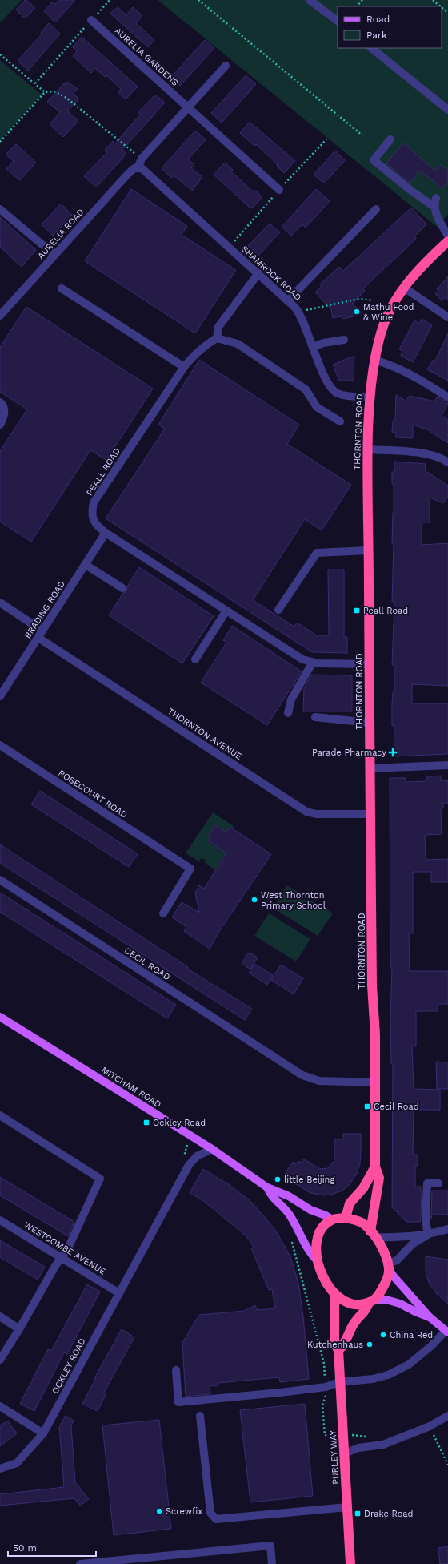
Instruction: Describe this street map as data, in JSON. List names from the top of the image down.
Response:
{
  "streets": {
    "highway": ["THORNTON ROAD", "PURLEY WAY"],
    "main road": ["MITCHAM ROAD"],
    "street": [
      "AURELIA GARDENS",
      "AURELIA ROAD",
      "SHAMROCK ROAD",
      "PEALL ROAD",
      "BRADING ROAD",
      "THORNTON AVENUE",
      "ROSECOURT ROAD",
      "CECIL ROAD",
      "WESTCOMBE AVENUE",
      "OCKLEY ROAD"
    ]
  },
  "crossings": [
    ["AURELIA ROAD", "SHAMROCK ROAD"],
    ["SHAMROCK ROAD", "THORNTON ROAD"],
    ["THORNTON ROAD", "PEALL ROAD"],
    ["THORNTON ROAD", "THORNTON AVENUE"],
    ["THORNTON ROAD", "CECIL ROAD"],
    ["THORNTON ROAD", "MITCHAM ROAD"],
    ["THORNTON ROAD", "PURLEY WAY"],
    ["PEALL ROAD", "BRADING ROAD"],
    ["BRADING ROAD", "THORNTON AVENUE"],
    ["MITCHAM ROAD", "OCKLEY ROAD"],
    ["MITCHAM ROAD", "PURLEY WAY"],
    ["WESTCOMBE AVENUE", "OCKLEY ROAD"]
  ],
  "places": {
    "other": [
      "Mathu Food & Wine",
      "West Thornton Primary School",
      "little Beijing",
      "China Red",
      "Kutchenhaus",
      "Screwfix"
    ],
    "transit": [
      "Peall Road",
      "Cecil Road",
      "Ockley Road",
      "Drake Road"
    ],
    "health": ["Parade Pharmacy"]
  },
  "legend": ["Road", "Park"],
  "scale_bar": "50 m"
}
